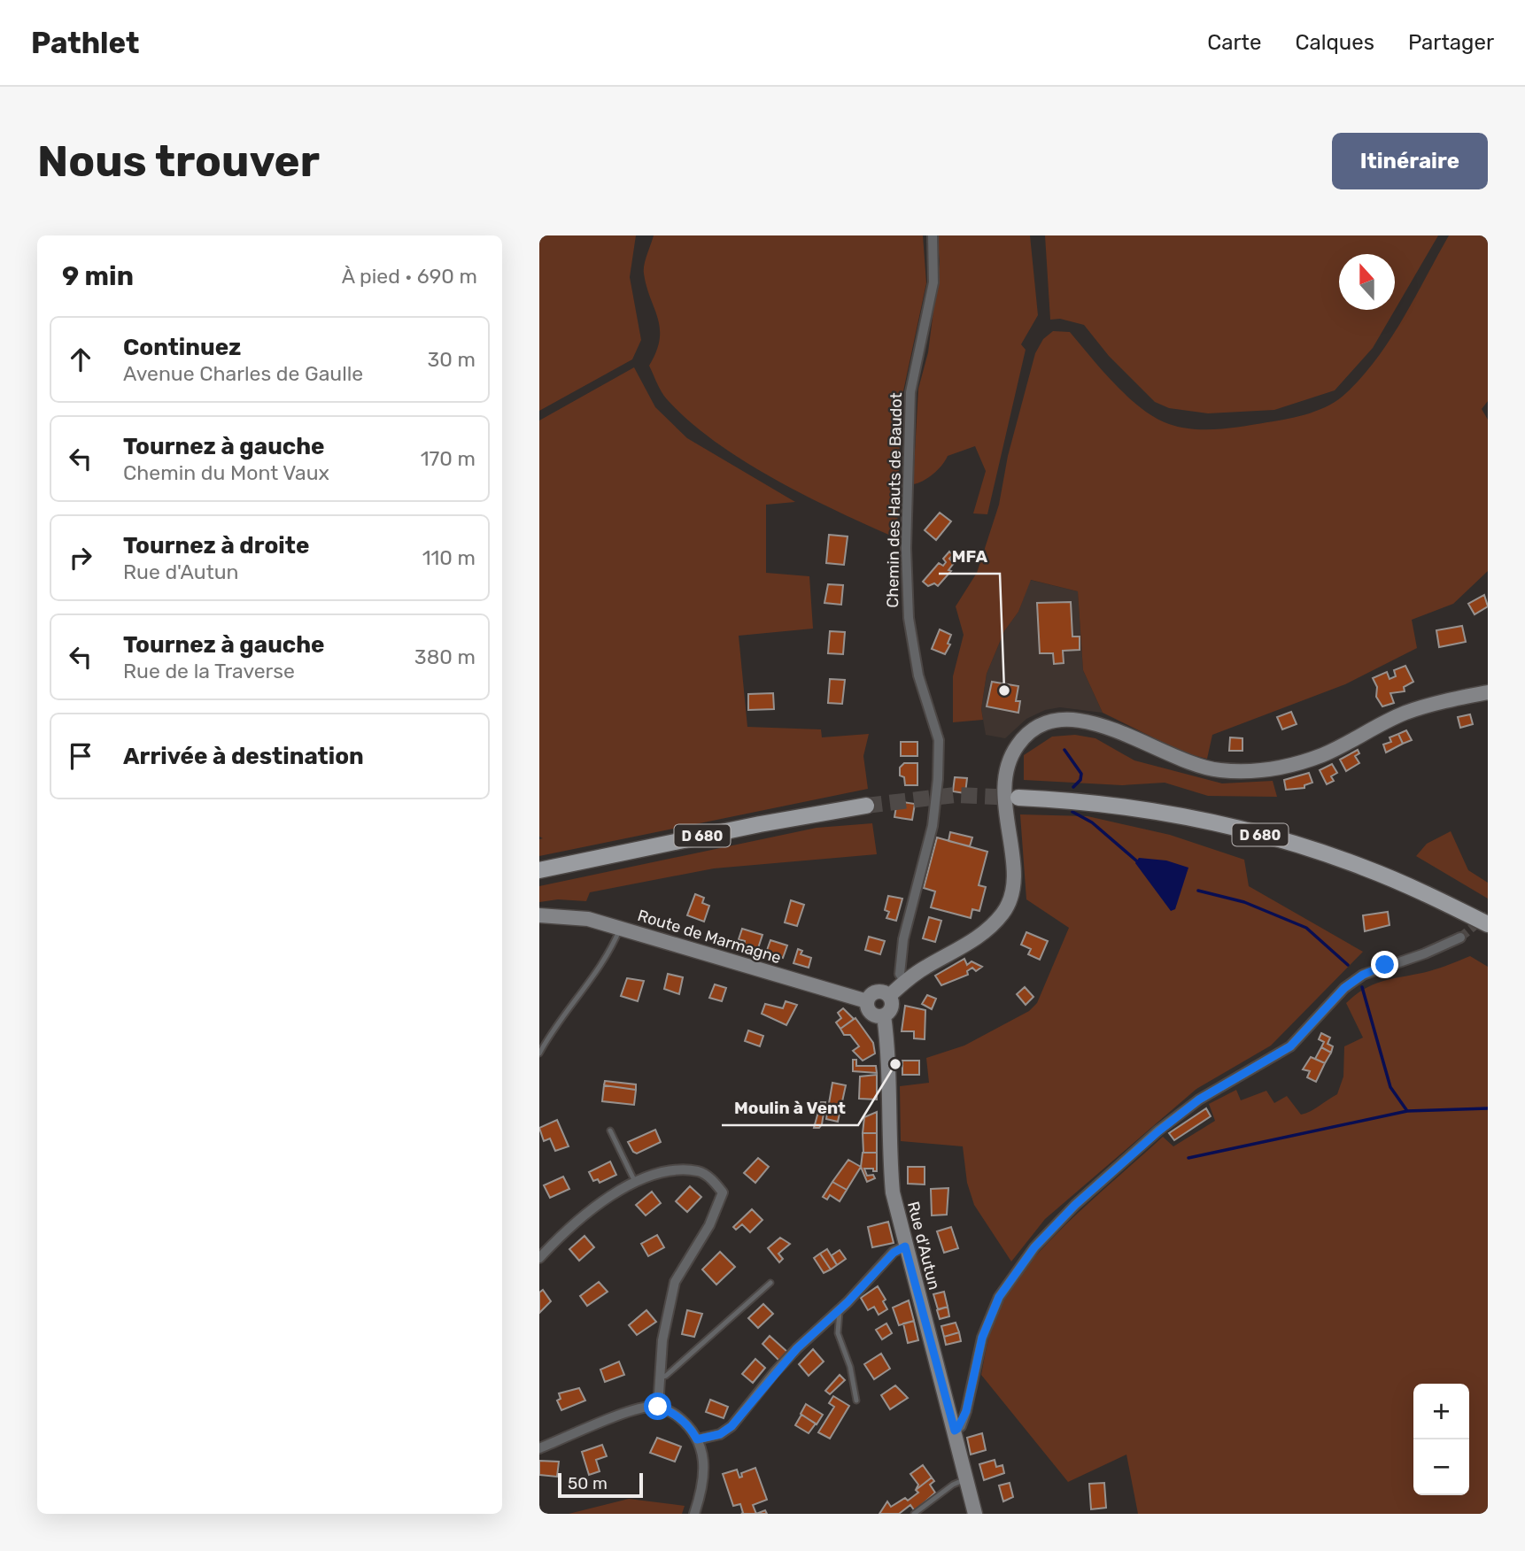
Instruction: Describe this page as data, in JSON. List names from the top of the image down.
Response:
{
  "streets": {
    "main road": ["D 680", "Route de Marmagne", "Rue d'Autun"],
    "street": ["Chemin des Hauts de Baudot"]
  },
  "crossings": [
    ["Route de Marmagne", "Rue d'Autun"]
  ],
  "places": ["MFA", "Moulin à Vent"],
  "scale_bar": "50 m",
  "north": "top",
  "page": {
    "header": "Pathlet",
    "nav": ["Carte", "Calques", "Partager"],
    "buttons": "Itinéraire",
    "title": "Nous trouver",
    "heading": ["9 min", "À pied · 690 m"],
    "list": [
      ["Continuez", "Avenue Charles de Gaulle", "30 m"],
      ["Tournez à gauche", "Chemin du Mont Vaux", "170 m"],
      ["Tournez à droite", "Rue d'Autun", "110 m"],
      ["Tournez à gauche", "Rue de la Traverse", "380 m"],
      "Arrivée à destination"
    ],
    "map_buttons": ["+", "−"],
    "scale": "50 m"
  }
}
